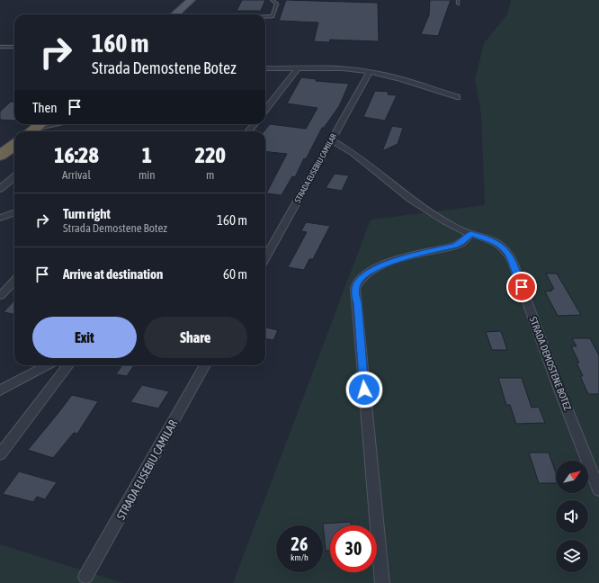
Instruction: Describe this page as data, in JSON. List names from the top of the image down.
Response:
{
  "streets": {
    "street": ["STRADA EUSEBIU CAMILAR", "STRADA DEMOSTENE BOTEZ"]
  },
  "crossings": [
    ["STRADA EUSEBIU CAMILAR", "STRADA DEMOSTENE BOTEZ"]
  ],
  "north": "top right",
  "page": {
    "turn": ["160 m", "Strada Demostene Botez"],
    "then": "Then",
    "eta": [
      "16:28",
      "Arrival",
      "1",
      "min",
      "220",
      "m"
    ],
    "list": [
      {
        "name": "Turn right",
        "note": "Strada Demostene Botez",
        "value": "160 m"
      },
      {
        "name": "Arrive at destination",
        "value": "60 m"
      }
    ],
    "buttons": ["Exit", "Share"],
    "speed": "26 km/h",
    "limit": "30"
  }
}
